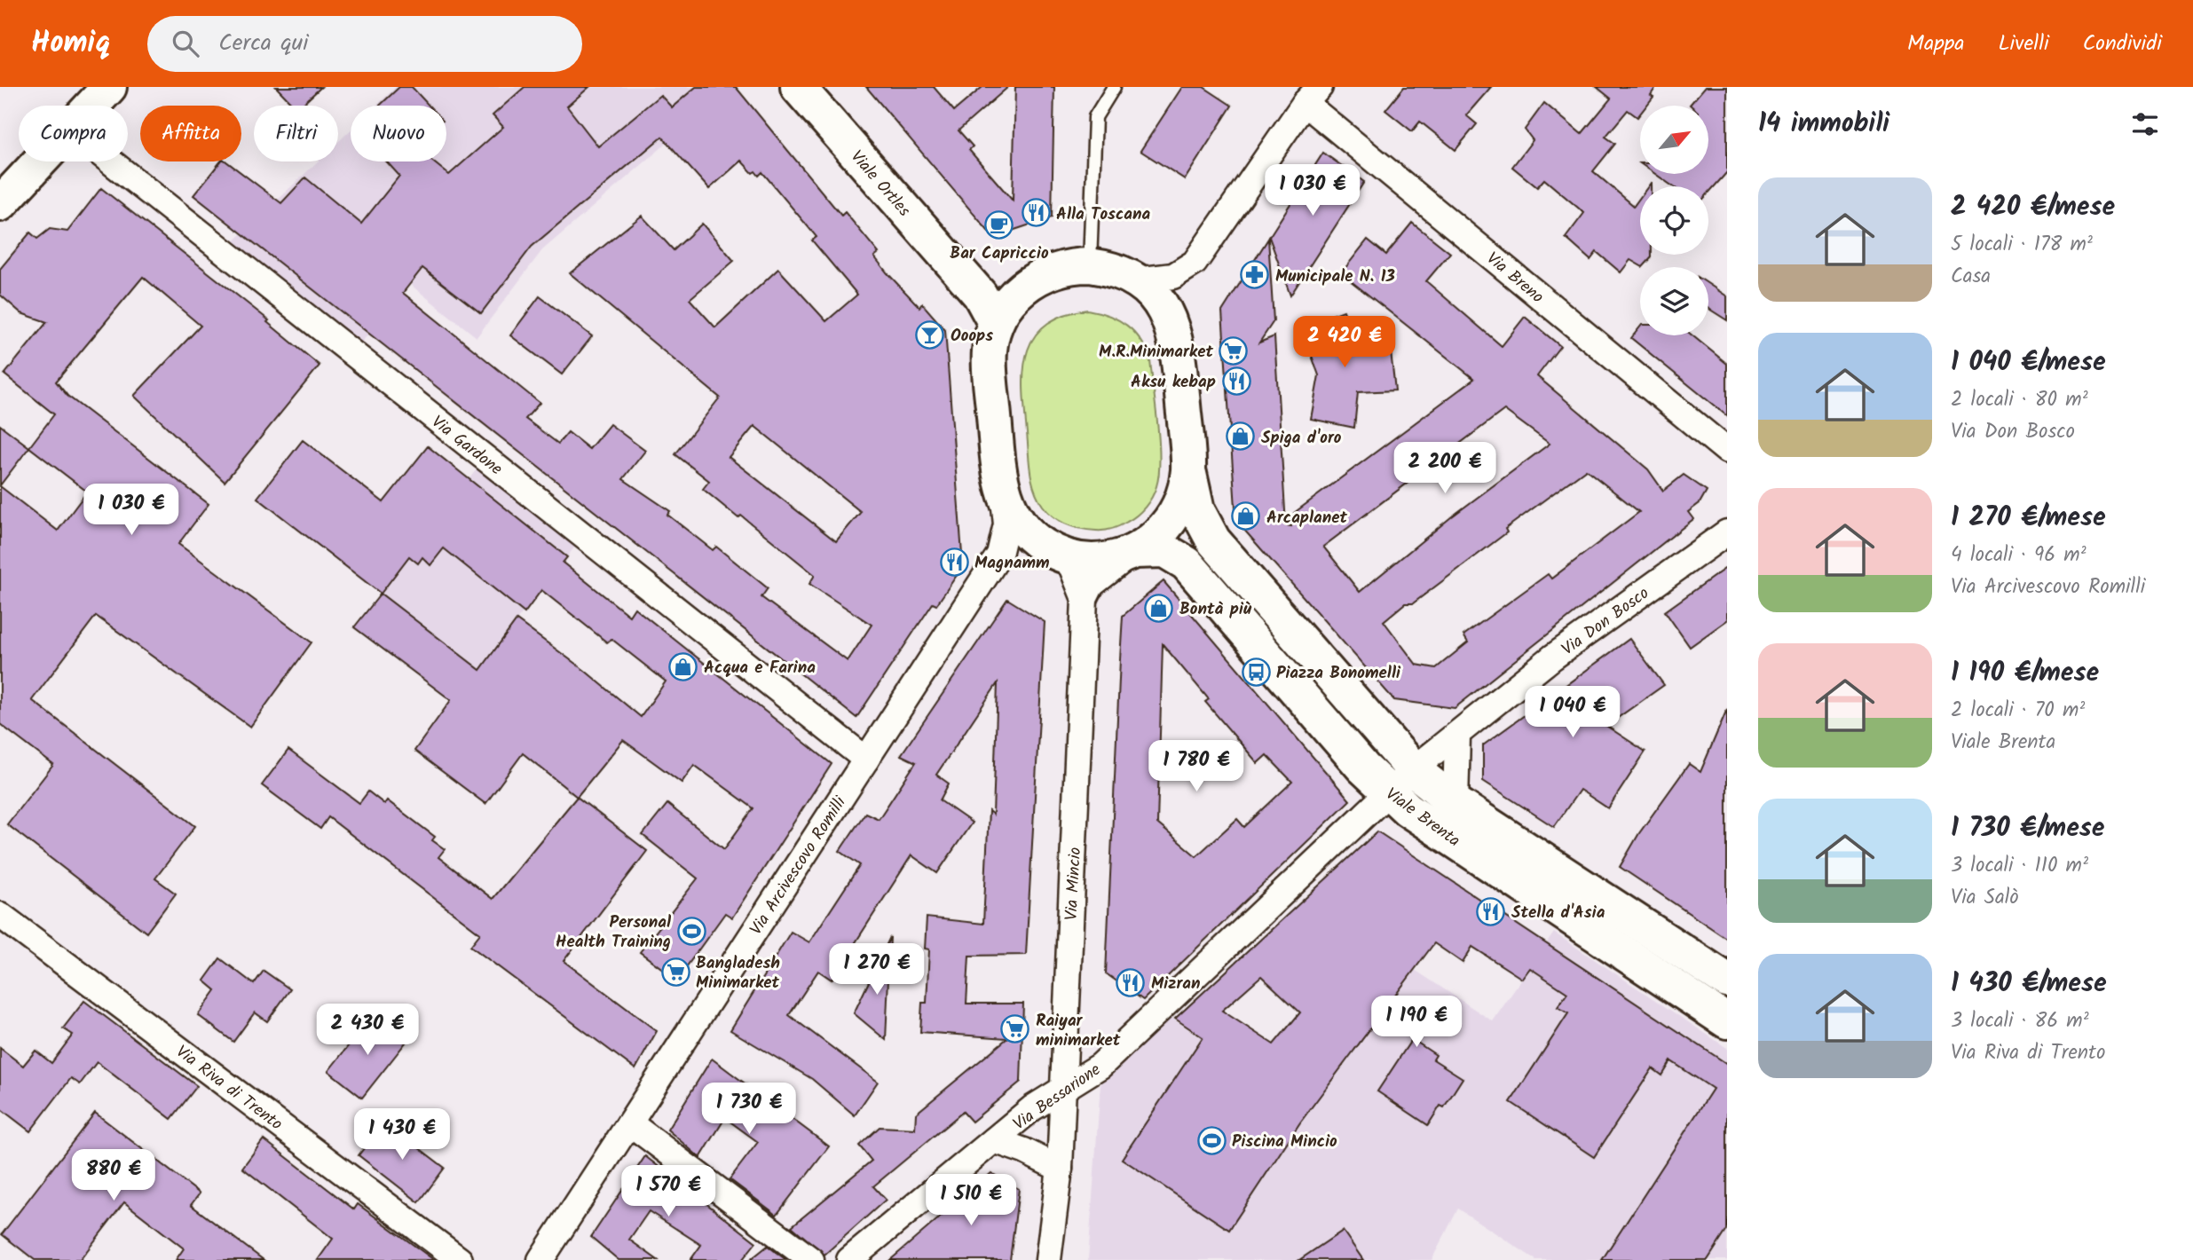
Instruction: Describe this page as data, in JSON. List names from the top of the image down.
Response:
{
  "streets": {
    "street": [
      "Viale Ortles",
      "Via Breno",
      "Via Gardone",
      "Via Don Bosco",
      "Viale Brenta",
      "Via Arcivescovo Romilli",
      "Via Mincio",
      "Via Riva di Trento",
      "Via Bessarione"
    ]
  },
  "crossings": [
    ["Via Gardone", "Via Arcivescovo Romilli"],
    ["Via Don Bosco", "Viale Brenta"],
    ["Via Don Bosco", "Via Bessarione"],
    ["Viale Brenta", "Via Bessarione"],
    ["Via Mincio", "Via Bessarione"]
  ],
  "places": {
    "restaurant": [
      "Alla Toscana",
      "Aksu kebap",
      "Magnamm",
      "Stella d'Asia",
      "Mizran"
    ],
    "cafe": ["Bar Capriccio"],
    "pharmacy": ["Municipale N. 13"],
    "bar": ["Ooops"],
    "supermarket": ["M.R.Minimarket", "Bangladesh Minimarket", "Raiyar minimarket"],
    "shop": [
      "Spiga d'oro",
      "Arcaplanet",
      "Bontà più",
      "Acqua e Farina"
    ],
    "bus stop": ["Piazza Bonomelli"],
    "sports": ["Personal Health Training", "Piscina Mincio"]
  },
  "north": "top right",
  "page": {
    "header": "Homiq",
    "search": "Cerca qui",
    "nav": ["Mappa", "Livelli", "Condividi"],
    "heading": "14 immobili",
    "chip": [
      "Compra",
      "Affitta",
      "Filtri",
      "Nuovo"
    ],
    "list": [
      {
        "name": "2 420 €/mese",
        "note": "5 locali · 178 m² · Casa"
      },
      {
        "name": "1 040 €/mese",
        "note": "2 locali · 80 m² · Via Don Bosco"
      },
      {
        "name": "1 270 €/mese",
        "note": "4 locali · 96 m² · Via Arcivescovo Romilli"
      },
      {
        "name": "1 190 €/mese",
        "note": "2 locali · 70 m² · Viale Brenta"
      },
      {
        "name": "1 730 €/mese",
        "note": "3 locali · 110 m² · Via Salò"
      },
      {
        "name": "1 430 €/mese",
        "note": "3 locali · 86 m² · Via Riva di Trento"
      }
    ],
    "price": [
      "1 030 €",
      "2 420 €",
      "2 200 €",
      "1 030 €",
      "1 040 €",
      "1 780 €",
      "1 270 €",
      "1 190 €",
      "2 430 €",
      "1 730 €",
      "1 430 €",
      "880 €",
      "1 570 €",
      "1 510 €"
    ]
  }
}
